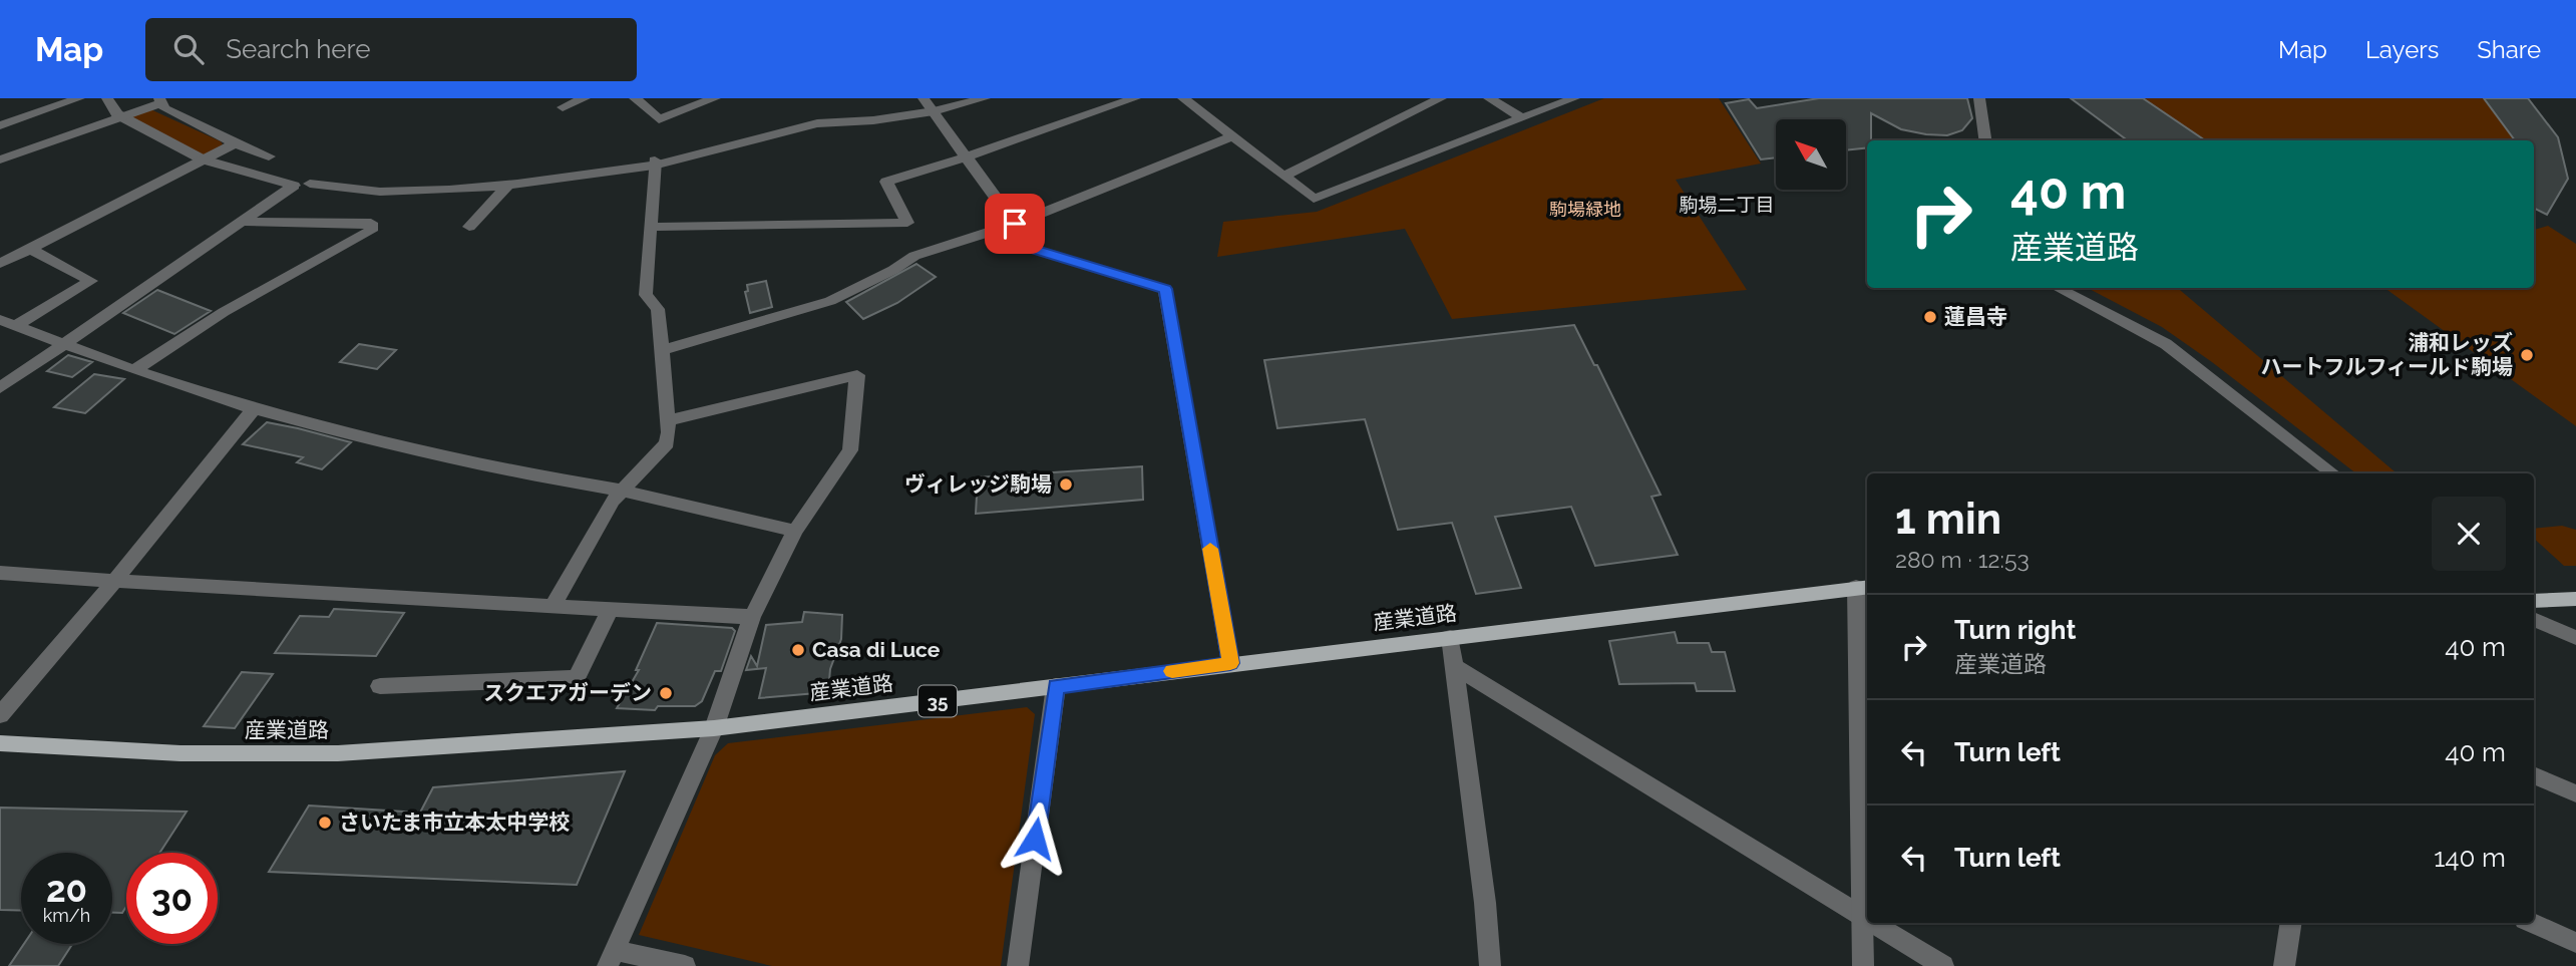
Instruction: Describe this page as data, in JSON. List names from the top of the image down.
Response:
{
  "streets": {
    "main road": ["産業道路", "35"]
  },
  "districts": ["駒場二丁目"],
  "parks": ["駒場緑地"],
  "places": [
    "蓮昌寺",
    "浦和レッズ ハートフルフィールド駒場",
    "ヴィレッジ駒場",
    "Casa di Luce",
    "スクエアガーデン",
    "さいたま市立本太中学校"
  ],
  "north": "top left",
  "page": {
    "header": "Map",
    "search": "Search here",
    "nav": ["Map", "Layers", "Share"],
    "turn": ["40 m", "産業道路"],
    "heading": ["1 min", "280 m · 12:53"],
    "list": [
      {
        "name": "Turn right",
        "note": "産業道路",
        "value": "40 m"
      },
      {
        "name": "Turn left",
        "value": "40 m"
      },
      {
        "name": "Turn left",
        "value": "140 m"
      }
    ],
    "speed": "20 km/h",
    "limit": "30"
  }
}
